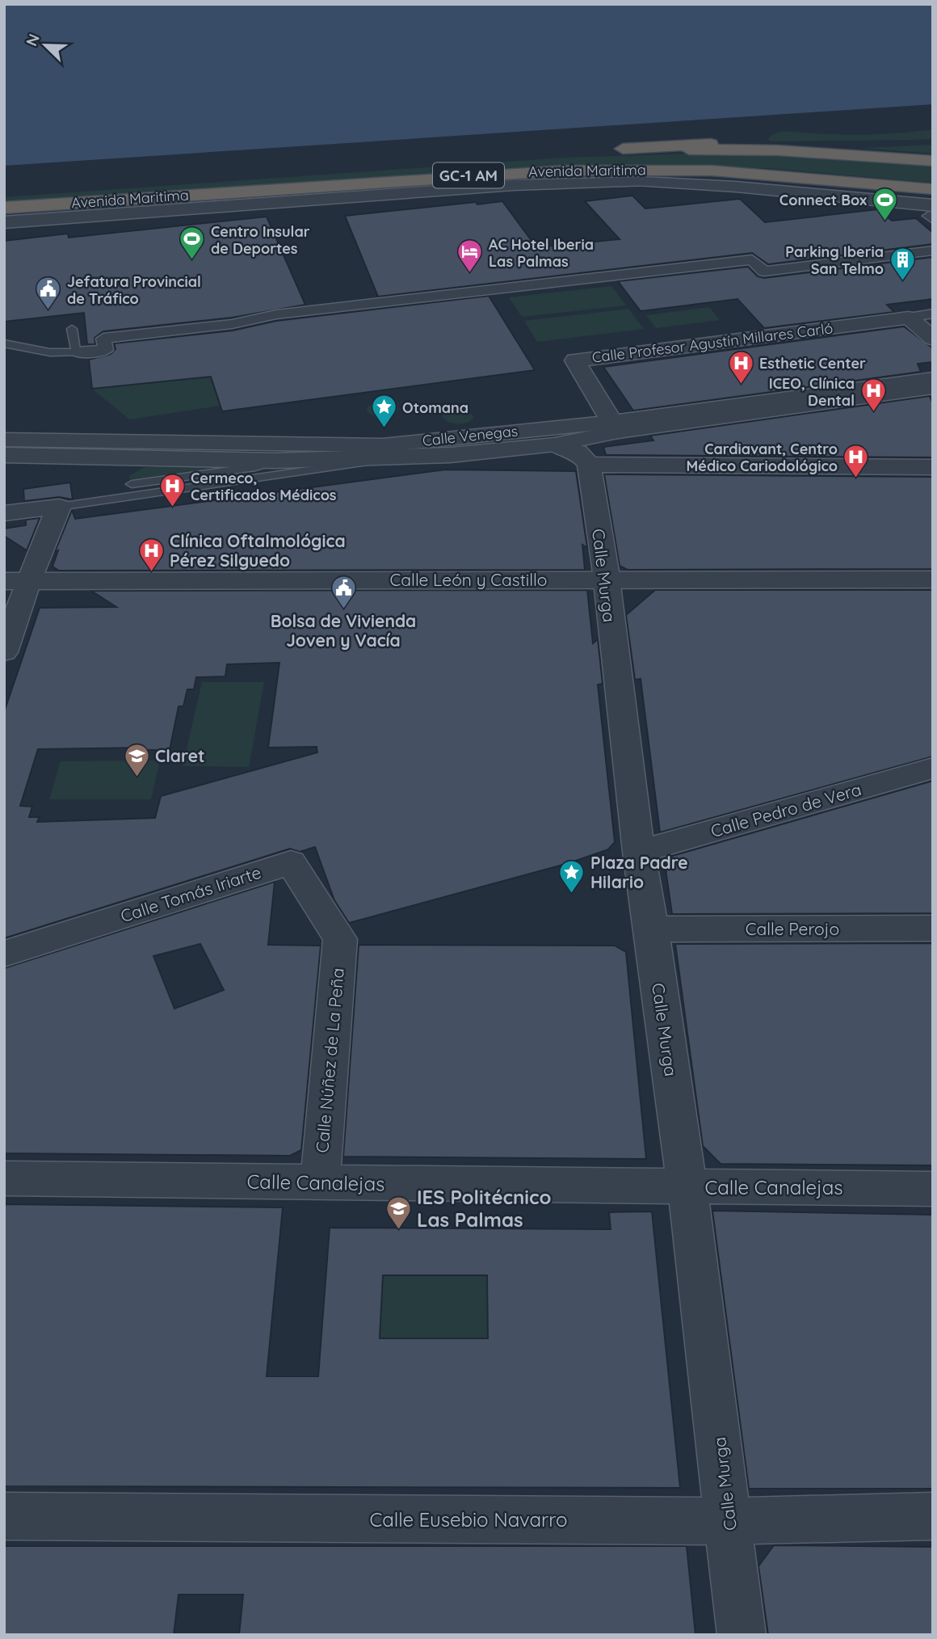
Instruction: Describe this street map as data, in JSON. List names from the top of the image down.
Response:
{
  "streets": {
    "highway": ["Avenida Maritima", "GC-1 AM"],
    "street": [
      "Calle Profesor Agustín Millares Carló",
      "Calle Venegas",
      "Calle Murga",
      "Calle León y Castillo",
      "Calle Pedro de Vera",
      "Calle Tomás Iriarte",
      "Calle Perojo",
      "Calle Núñez de La Peña",
      "Calle Canalejas",
      "Calle Eusebio Navarro"
    ]
  },
  "crossings": [
    ["Calle Profesor Agustín Millares Carló", "Calle Venegas"],
    ["Calle Murga", "Calle León y Castillo"],
    ["Calle Murga", "Calle Pedro de Vera"],
    ["Calle Murga", "Calle Perojo"],
    ["Calle Murga", "Calle Canalejas"],
    ["Calle Murga", "Calle Eusebio Navarro"],
    ["Calle Tomás Iriarte", "Calle Núñez de La Peña"],
    ["Calle Núñez de La Peña", "Calle Canalejas"]
  ],
  "places": {
    "sports": ["Connect Box", "Centro Insular de Deportes"],
    "hotel": ["AC Hotel Iberia Las Palmas"],
    "building": ["Parking Iberia San Telmo"],
    "public building": ["Jefatura Provincial de Tráfico", "Bolsa de Vivienda Joven y Vacía"],
    "hospital": [
      "Esthetic Center",
      "ICEO, Clínica Dental",
      "Cardiavant, Centro Médico Cariodológico",
      "Cermeco, Certificados Médicos",
      "Clínica Oftalmológica Pérez Silguedo"
    ],
    "place": ["Otomana", "Plaza Padre Hilario"],
    "school or university": ["Claret", "IES Politécnico Las Palmas"]
  },
  "north": "top left"
}
